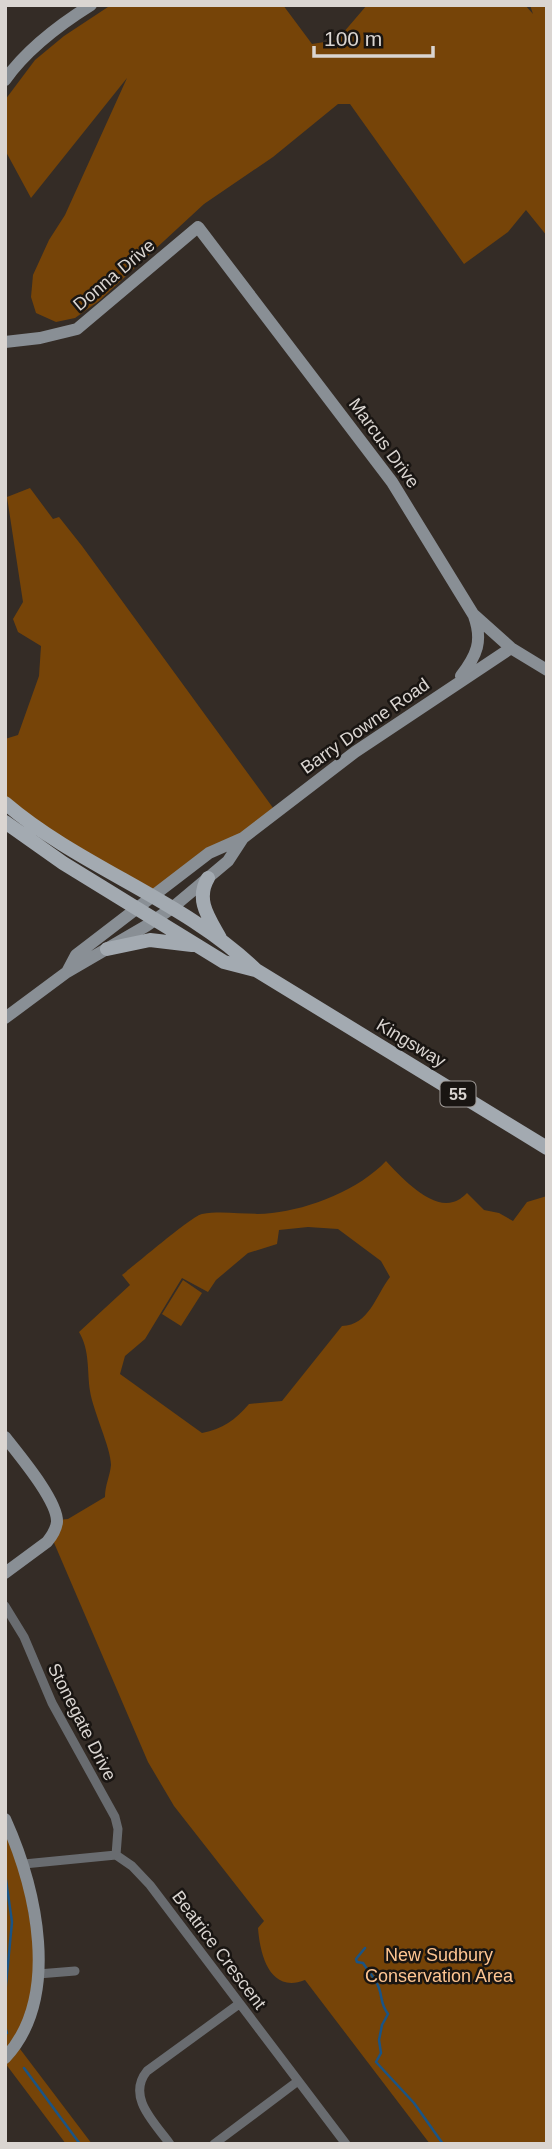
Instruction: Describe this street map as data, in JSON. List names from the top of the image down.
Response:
{
  "streets": {
    "main road": ["Kingsway", "55"],
    "street": [
      "Donna Drive",
      "Marcus Drive",
      "Barry Downe Road",
      "Stonegate Drive",
      "Beatrice Crescent"
    ]
  },
  "crossings": [
    ["Donna Drive", "Marcus Drive"],
    ["Marcus Drive", "Barry Downe Road"],
    ["Barry Downe Road", "Kingsway"],
    ["Stonegate Drive", "Beatrice Crescent"]
  ],
  "parks": ["New Sudbury Conservation Area"],
  "scale_bar": "100 m"
}
